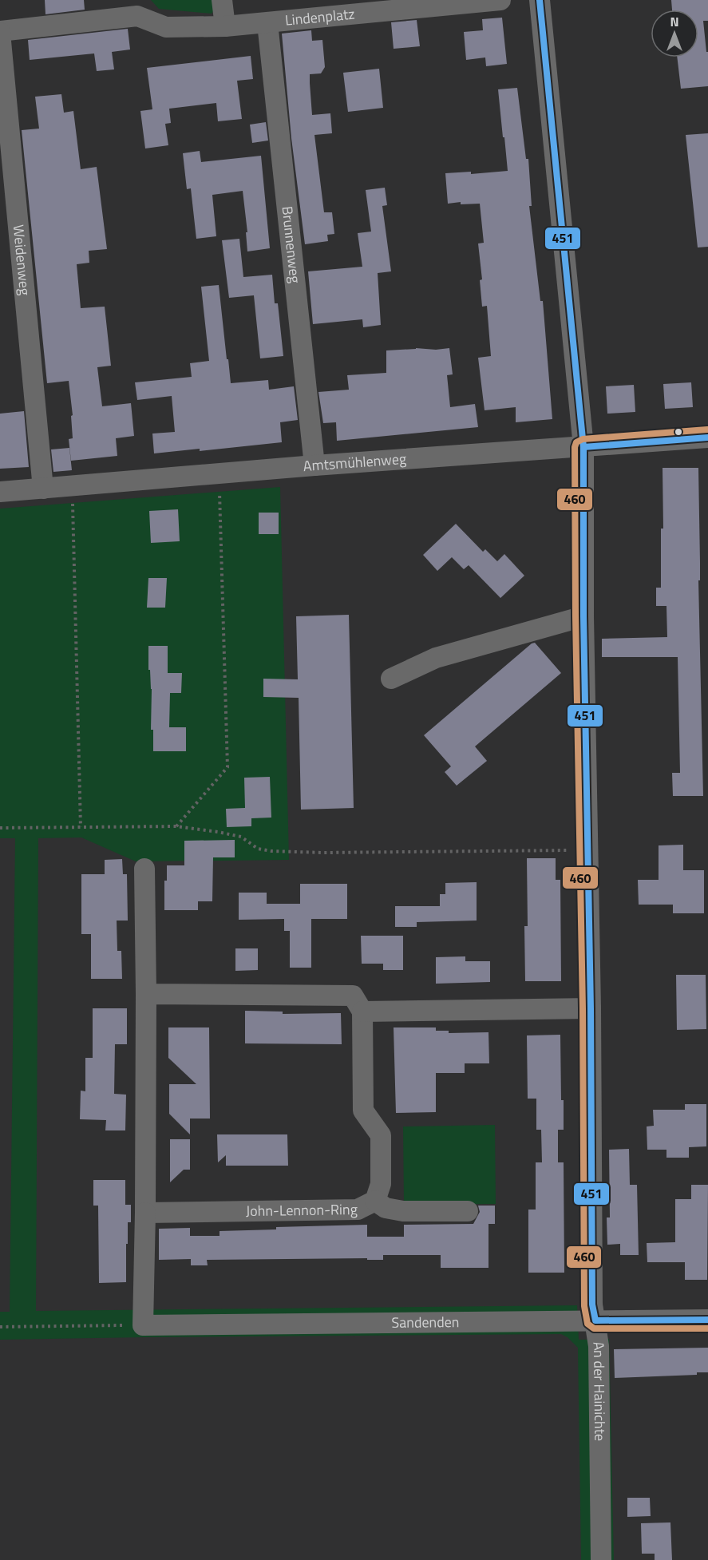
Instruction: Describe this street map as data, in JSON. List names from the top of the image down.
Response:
{
  "streets": {
    "street": [
      "Lindenplatz",
      "Brunnenweg",
      "Weidenweg",
      "Amtsmühlenweg",
      "John-Lennon-Ring",
      "Sandenden",
      "An der Hainichte"
    ]
  },
  "crossings": [
    ["Lindenplatz", "Brunnenweg"],
    ["Lindenplatz", "Weidenweg"],
    ["Brunnenweg", "Amtsmühlenweg"],
    ["Weidenweg", "Amtsmühlenweg"],
    ["Amtsmühlenweg", "An der Hainichte"],
    ["Sandenden", "An der Hainichte"]
  ],
  "lines": ["transit line 451", "transit line 460"],
  "north": "top"
}
